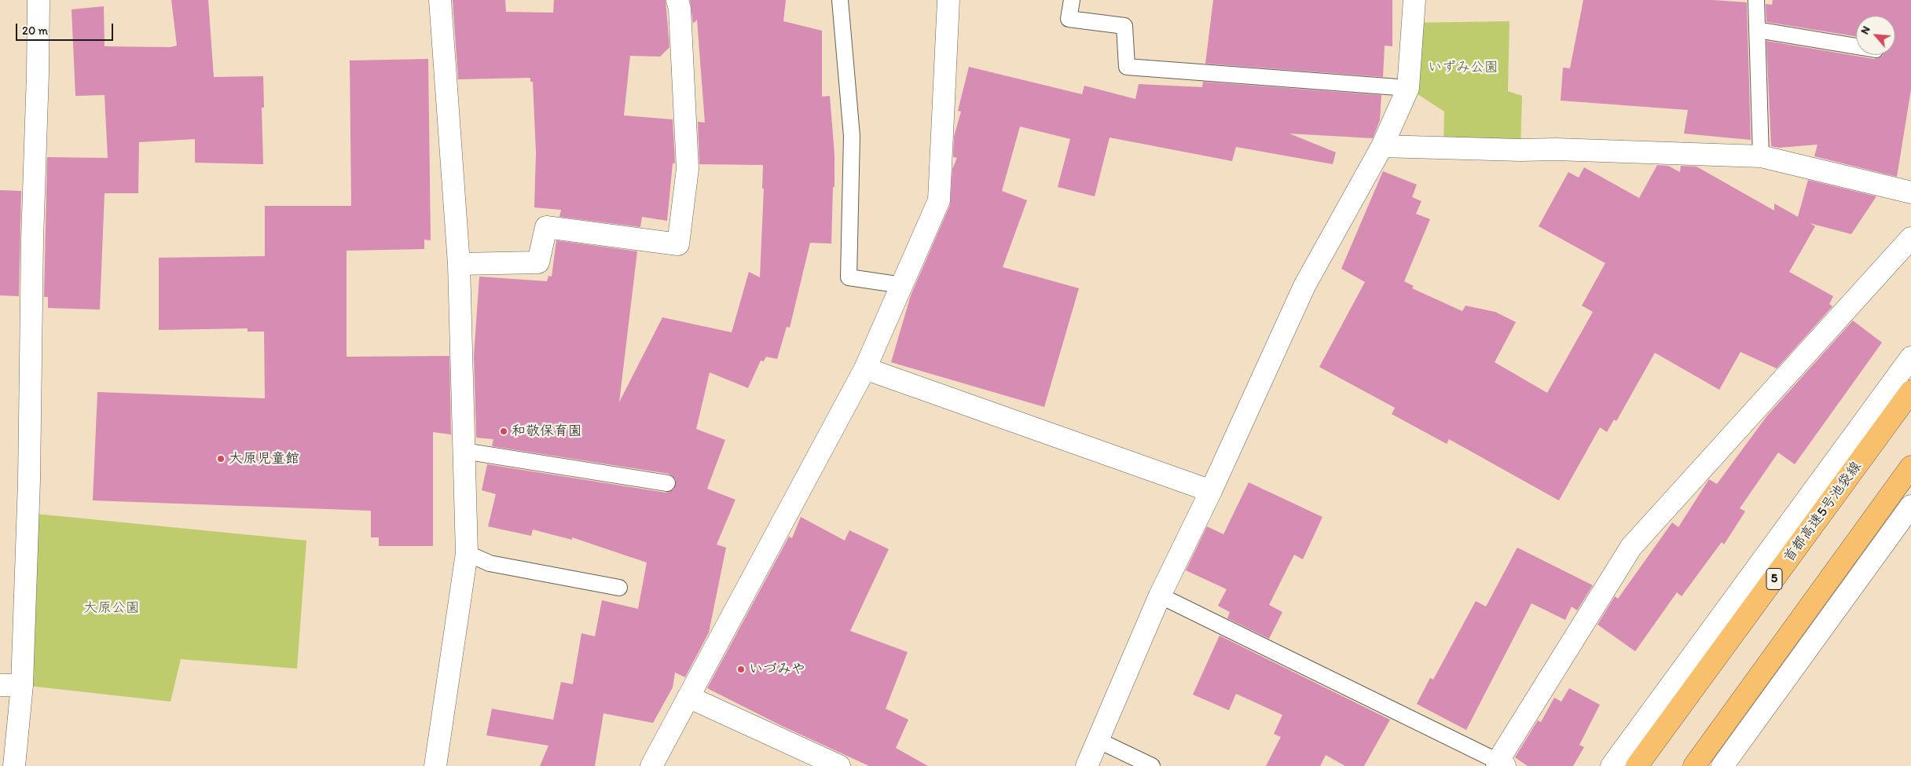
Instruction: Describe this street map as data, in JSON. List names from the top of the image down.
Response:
{
  "streets": {
    "highway": ["首都高速5号池袋線", "5"]
  },
  "parks": ["いずみ公園", "大原公園"],
  "places": ["和敬保育園", "大原児童館", "いづみや"],
  "scale_bar": "20 m",
  "north": "top left"
}
